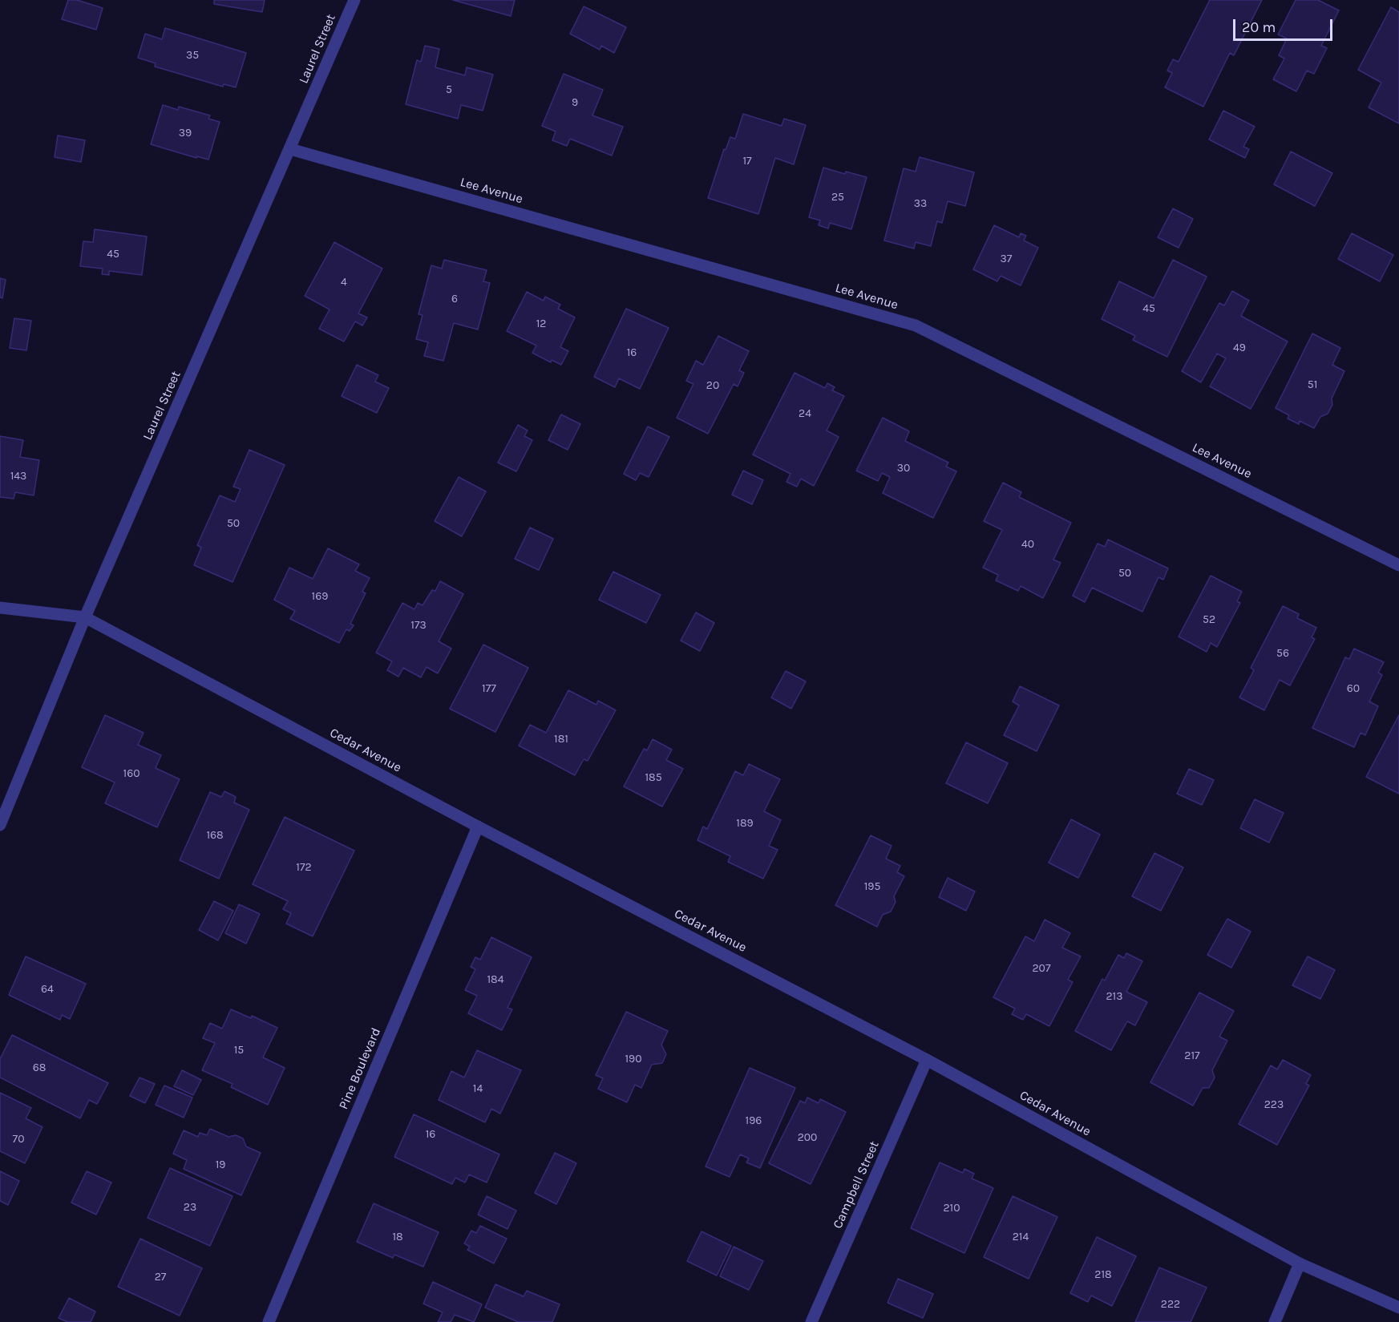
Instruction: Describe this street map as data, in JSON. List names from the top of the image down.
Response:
{
  "streets": {
    "street": [
      "Laurel Street",
      "Lee Avenue",
      "Cedar Avenue",
      "Pine Boulevard",
      "Campbell Street"
    ]
  },
  "crossings": [
    ["Laurel Street", "Lee Avenue"],
    ["Laurel Street", "Cedar Avenue"],
    ["Cedar Avenue", "Pine Boulevard"],
    ["Cedar Avenue", "Campbell Street"]
  ],
  "house_numbers": [
    "35",
    "5",
    "9",
    "39",
    "17",
    "25",
    "33",
    "45",
    "37",
    "4",
    "6",
    "45",
    "12",
    "49",
    "16",
    "51",
    "20",
    "24",
    "30",
    "143",
    "50",
    "40",
    "50",
    "169",
    "52",
    "173",
    "56",
    "177",
    "60",
    "181",
    "160",
    "185",
    "189",
    "168",
    "172",
    "195",
    "207",
    "184",
    "64",
    "213",
    "15",
    "217",
    "190",
    "68",
    "14",
    "223",
    "196",
    "16",
    "200",
    "70",
    "19",
    "23",
    "210",
    "18",
    "214",
    "218",
    "27",
    "222"
  ],
  "scale_bar": "20 m"
}
